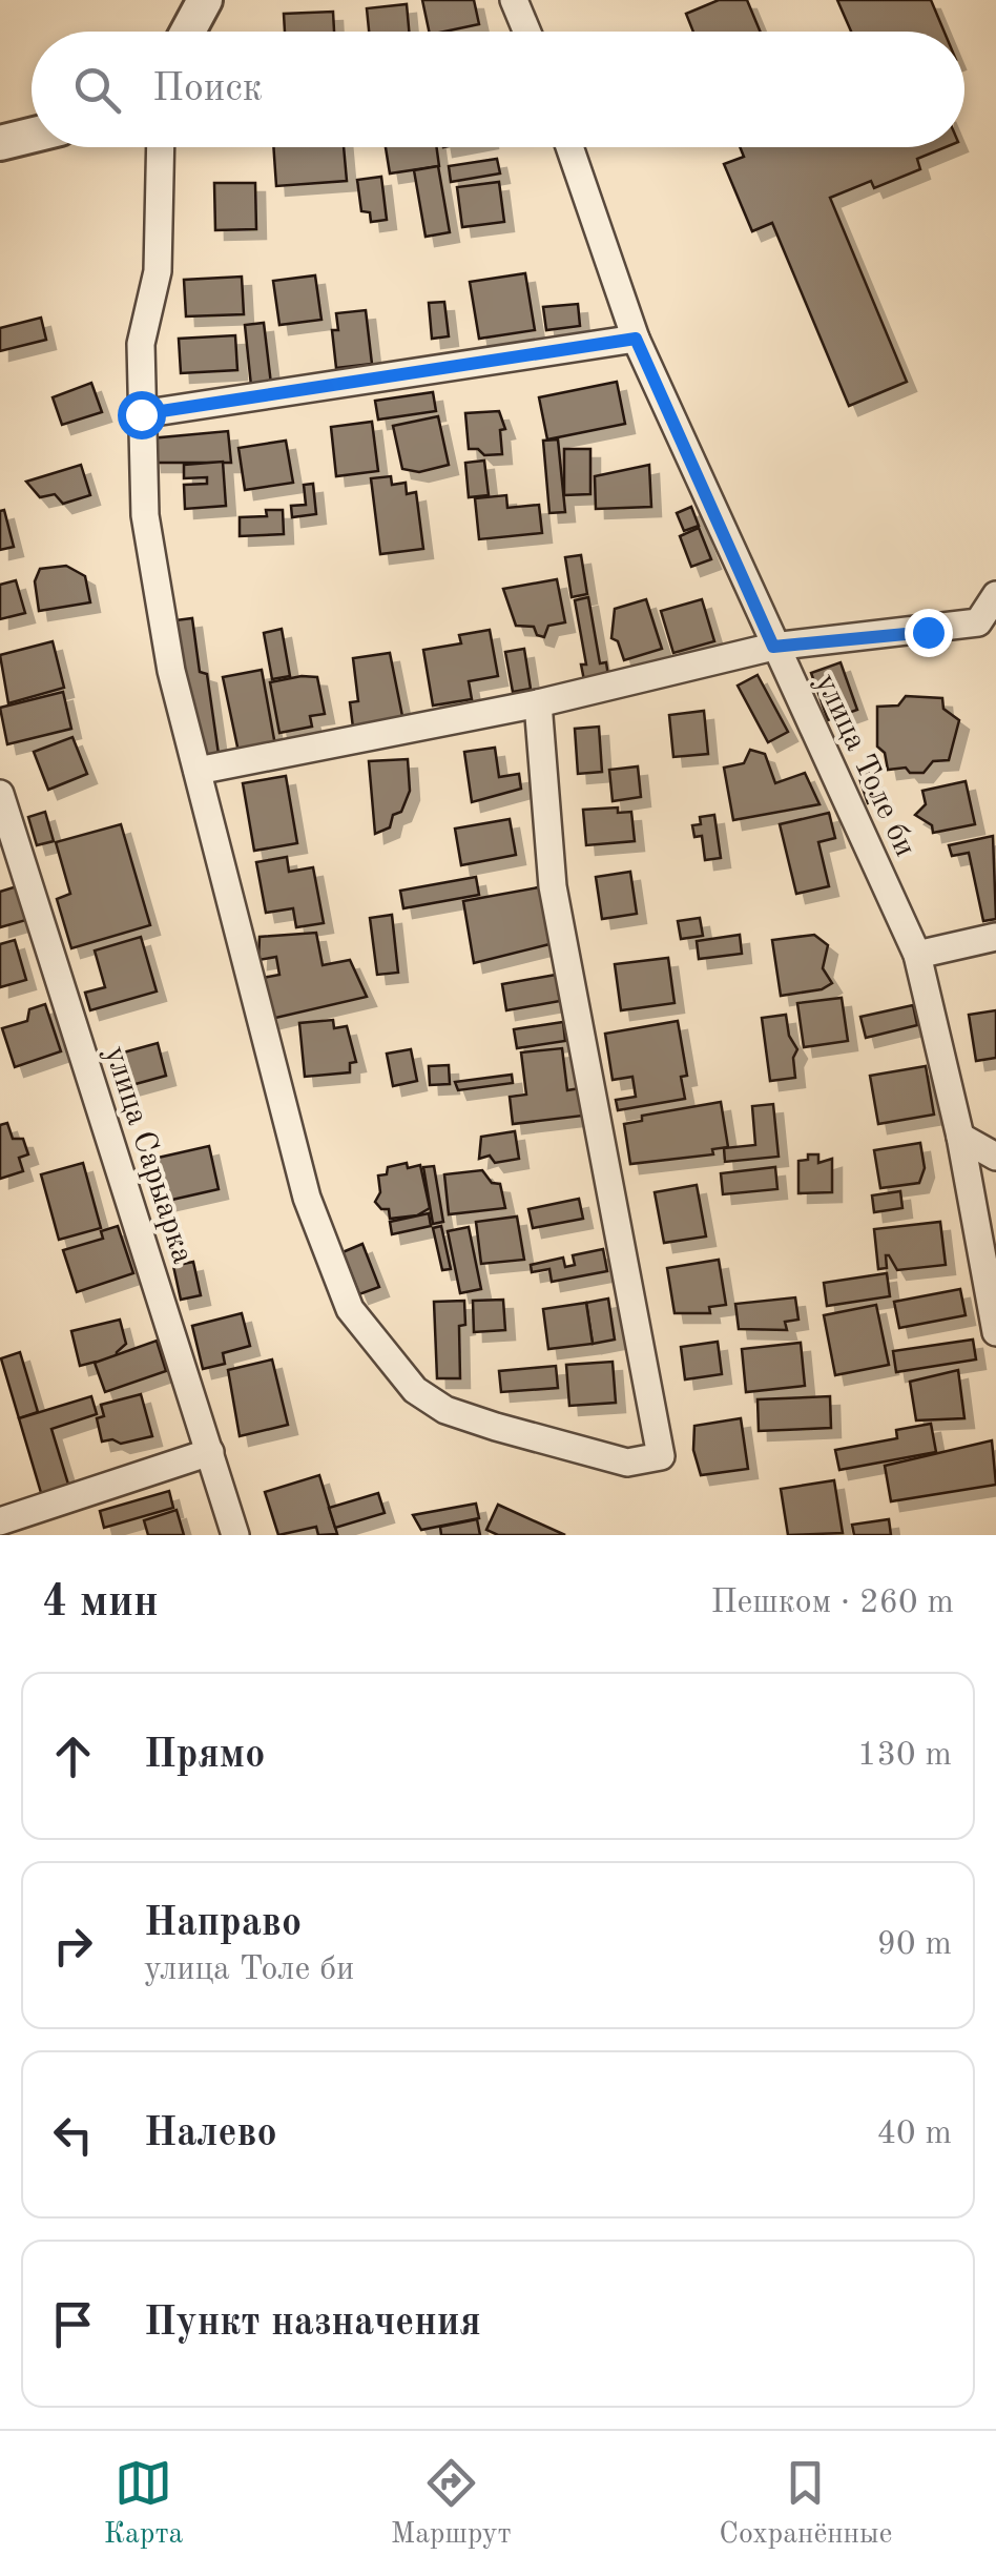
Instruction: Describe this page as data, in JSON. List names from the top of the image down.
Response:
{
  "streets": {
    "street": ["улица Толе би", "улица Сарыарка"]
  },
  "page": {
    "search": "Поиск",
    "heading": ["4 мин", "Пешком · 260 m"],
    "list": [
      ["Прямо", "130 m"],
      ["Направо", "улица Толе би", "90 m"],
      ["Налево", "40 m"],
      "Пункт назначения"
    ],
    "nav": ["Карта", "Маршрут", "Сохранённые"]
  }
}
